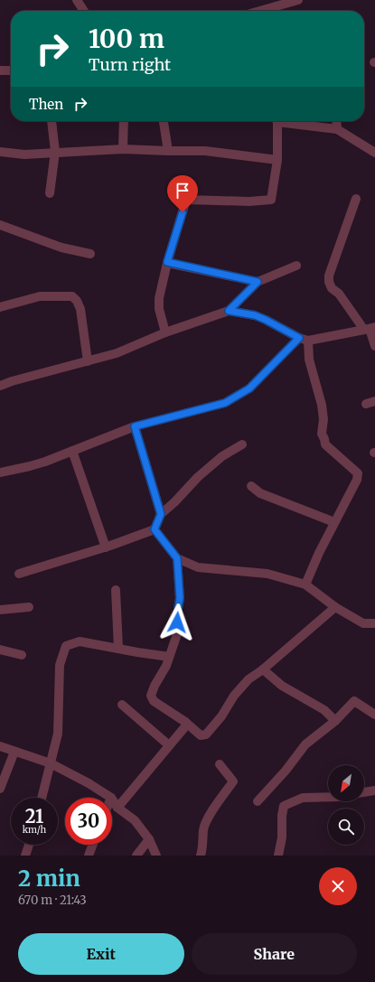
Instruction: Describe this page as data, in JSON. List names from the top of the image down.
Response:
{
  "north": "bottom left",
  "page": {
    "turn": ["100 m", "Turn right"],
    "then": "Then",
    "speed": "21 km/h",
    "limit": "30",
    "heading": ["2 min", "670 m · 21:43"],
    "buttons": ["Exit", "Share"]
  }
}
